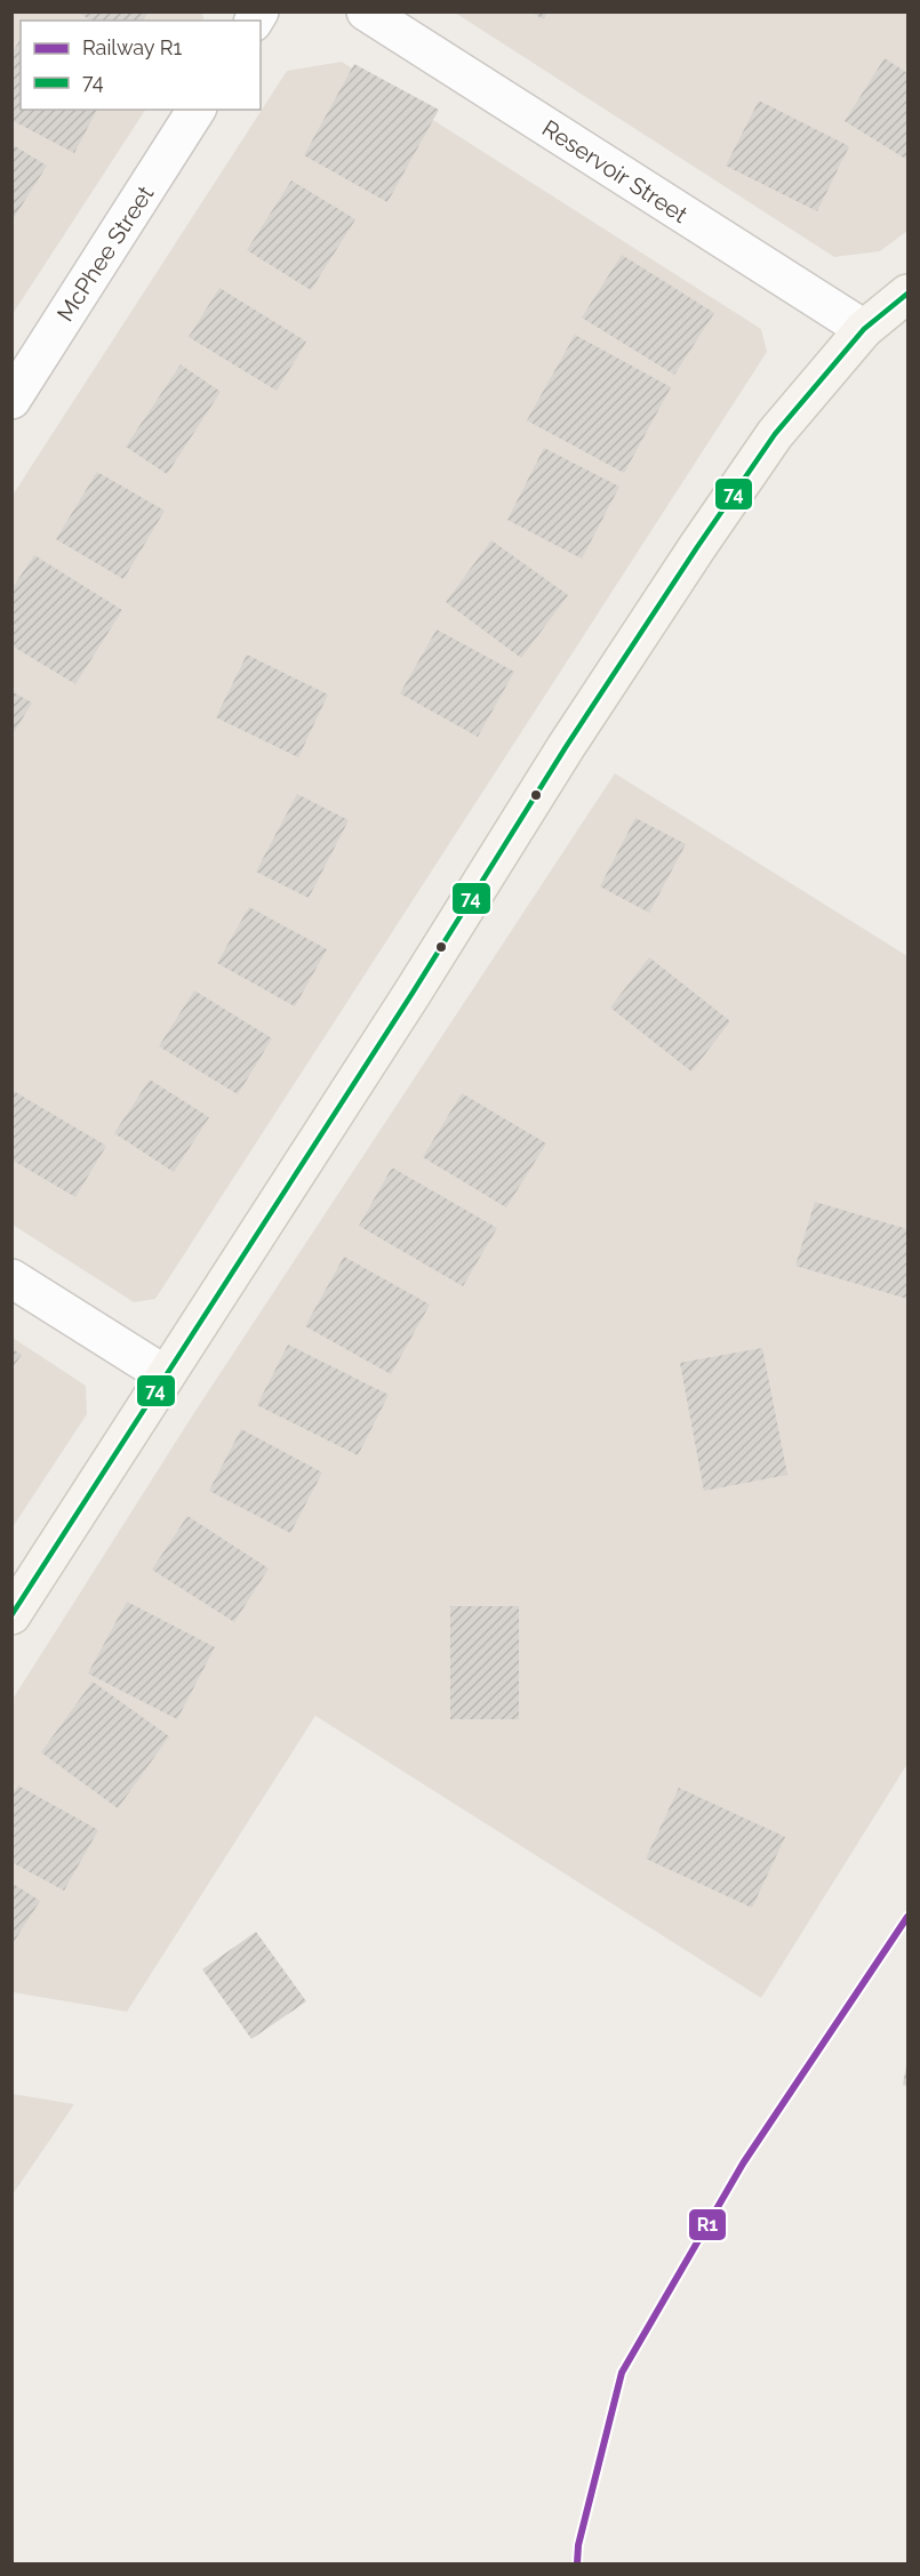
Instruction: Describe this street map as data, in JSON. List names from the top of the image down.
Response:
{
  "streets": {
    "street": ["Reservoir Street", "McPhee Street"]
  },
  "lines": ["transit line 74", "rail line R1"],
  "legend": ["Railway R1", "74"]
}
